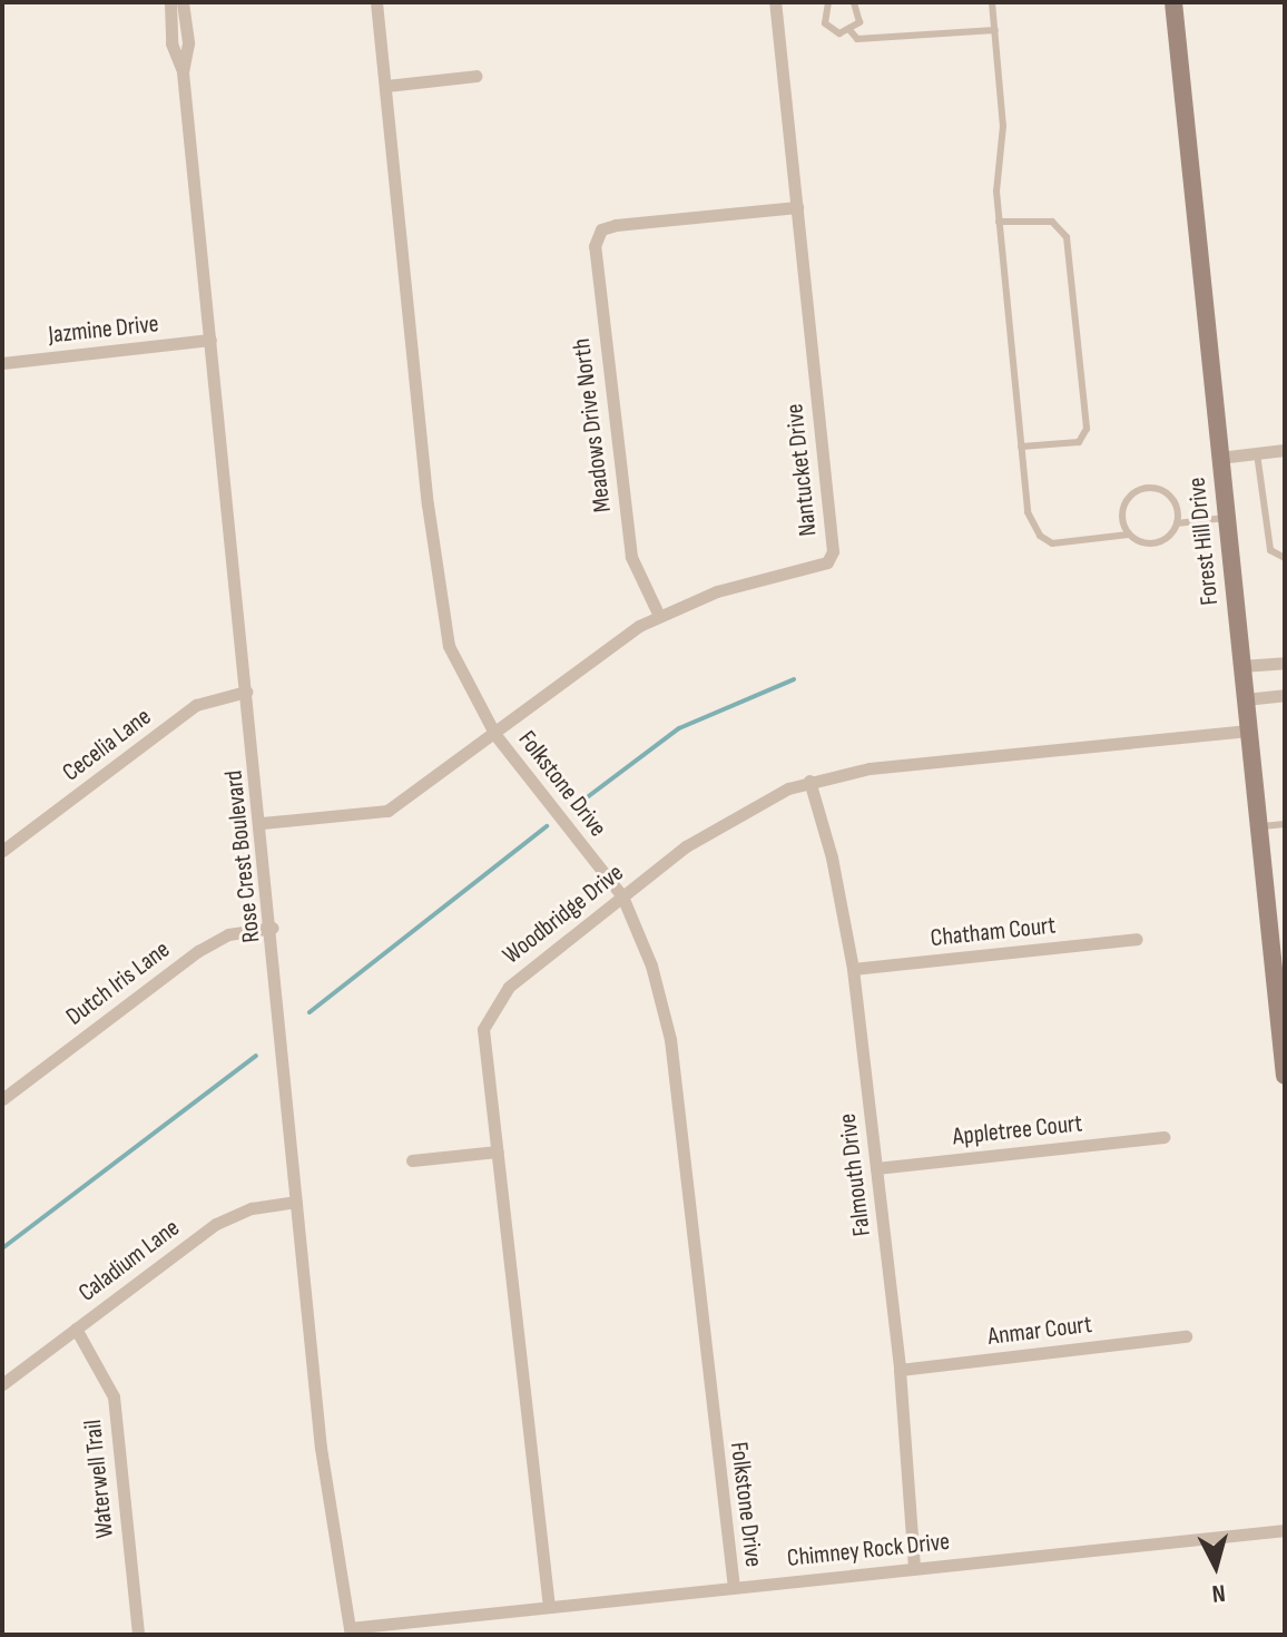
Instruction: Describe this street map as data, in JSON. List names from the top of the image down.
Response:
{
  "streets": {
    "main road": ["Forest Hill Drive"],
    "street": [
      "Jazmine Drive",
      "Meadows Drive North",
      "Nantucket Drive",
      "Cecelia Lane",
      "Folkstone Drive",
      "Rose Crest Boulevard",
      "Woodbridge Drive",
      "Chatham Court",
      "Dutch Iris Lane",
      "Appletree Court",
      "Falmouth Drive",
      "Caladium Lane",
      "Anmar Court",
      "Waterwell Trail",
      "Chimney Rock Drive"
    ]
  },
  "crossings": [
    ["Jazmine Drive", "Rose Crest Boulevard"],
    ["Meadows Drive North", "Nantucket Drive"],
    ["Nantucket Drive", "Folkstone Drive"],
    ["Nantucket Drive", "Rose Crest Boulevard"],
    ["Forest Hill Drive", "Woodbridge Drive"],
    ["Cecelia Lane", "Rose Crest Boulevard"],
    ["Folkstone Drive", "Woodbridge Drive"],
    ["Folkstone Drive", "Chimney Rock Drive"],
    ["Rose Crest Boulevard", "Dutch Iris Lane"],
    ["Rose Crest Boulevard", "Caladium Lane"],
    ["Rose Crest Boulevard", "Chimney Rock Drive"],
    ["Woodbridge Drive", "Falmouth Drive"],
    ["Woodbridge Drive", "Chimney Rock Drive"],
    ["Chatham Court", "Falmouth Drive"],
    ["Appletree Court", "Falmouth Drive"],
    ["Falmouth Drive", "Anmar Court"],
    ["Falmouth Drive", "Chimney Rock Drive"],
    ["Caladium Lane", "Waterwell Trail"]
  ],
  "north": "bottom"
}
